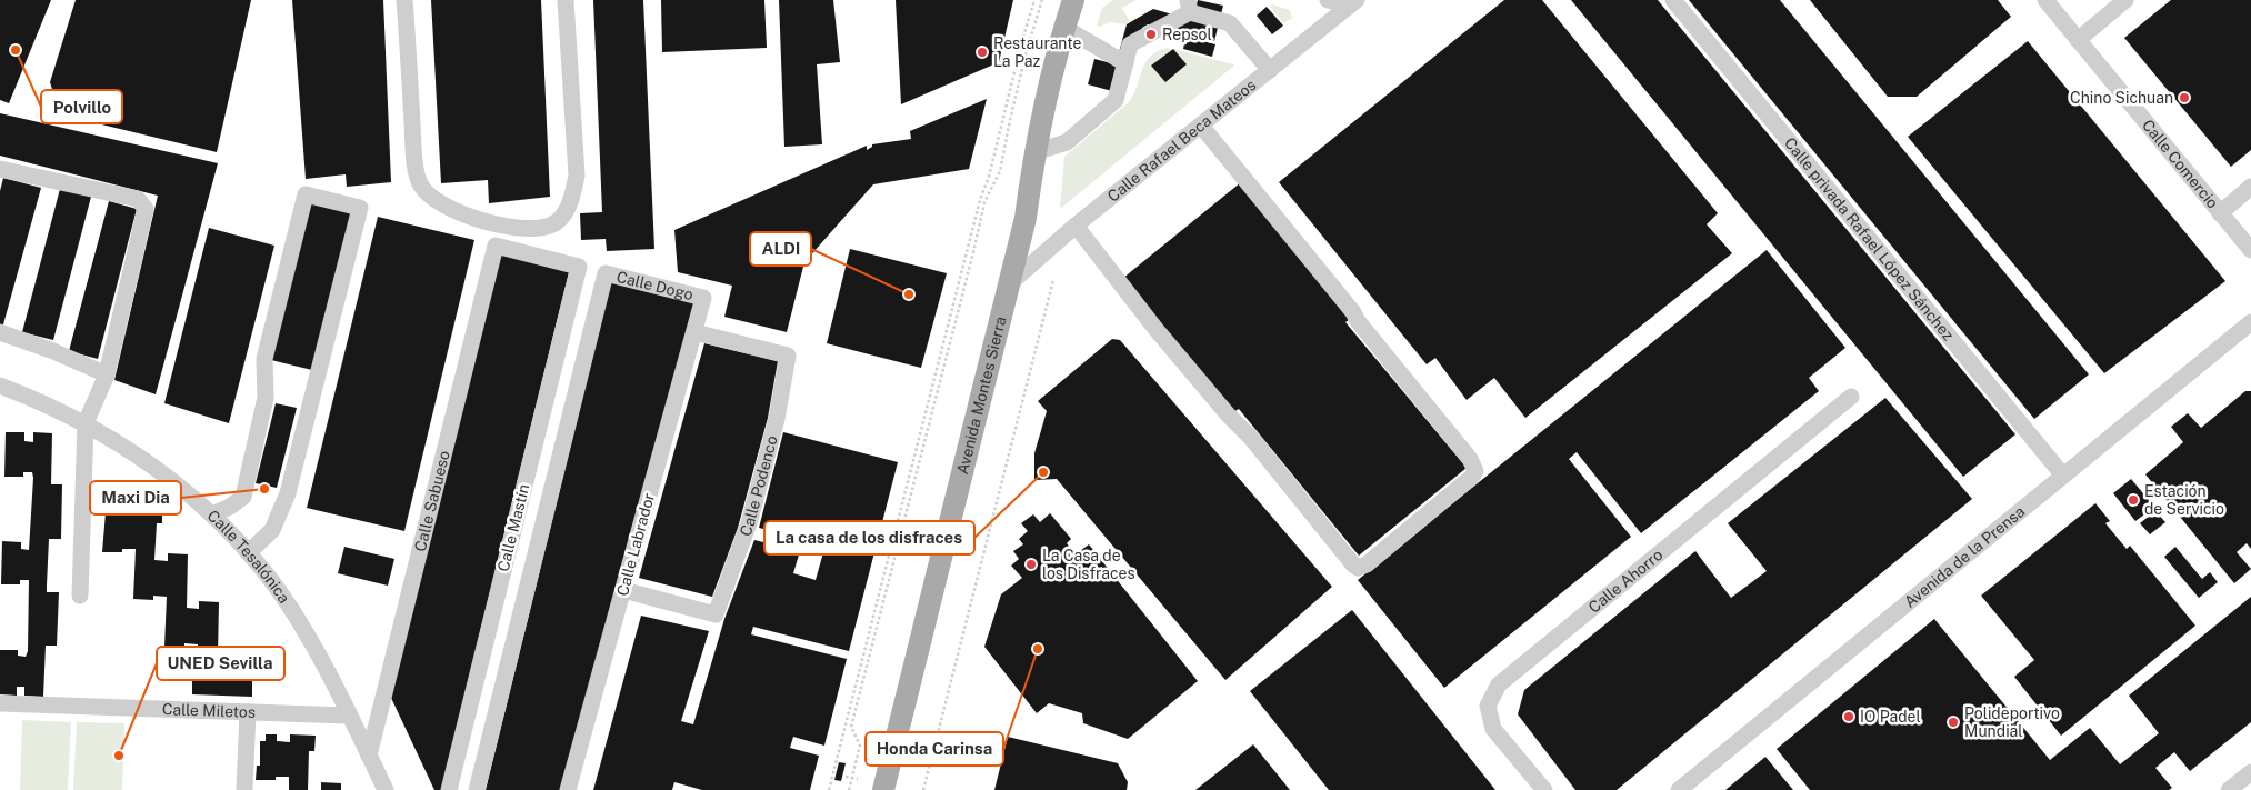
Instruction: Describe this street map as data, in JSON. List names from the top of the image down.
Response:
{
  "streets": {
    "main road": ["Avenida Montes Sierra"],
    "street": [
      "Calle Rafael Beca Mateos",
      "Calle Comercio",
      "Calle privada Rafael López Sánchez",
      "Calle Dogo",
      "Calle Podenco",
      "Calle Sabueso",
      "Calle Mastín",
      "Calle Labrador",
      "Avenida de la Prensa",
      "Calle Tesalónica",
      "Calle Ahorro",
      "Calle Miletos"
    ]
  },
  "crossings": [
    ["Calle Rafael Beca Mateos", "Avenida Montes Sierra"],
    ["Calle privada Rafael López Sánchez", "Avenida de la Prensa"],
    ["Calle Dogo", "Calle Mastín"],
    ["Calle Dogo", "Calle Labrador"],
    ["Calle Podenco", "Calle Labrador"],
    ["Calle Sabueso", "Calle Mastín"],
    ["Calle Sabueso", "Calle Tesalónica"],
    ["Calle Tesalónica", "Calle Miletos"]
  ],
  "places": [
    "Repsol",
    "Polvillo",
    "Restaurante La Paz",
    "Chino Sichuan",
    "ALDI",
    "La casa de los disfraces",
    "Maxi Dia",
    "Estación de Servicio",
    "La Casa de los Disfraces",
    "Honda Carinsa",
    "IO Padel",
    "Polideportivo Mundial",
    "UNED Sevilla"
  ]
}
